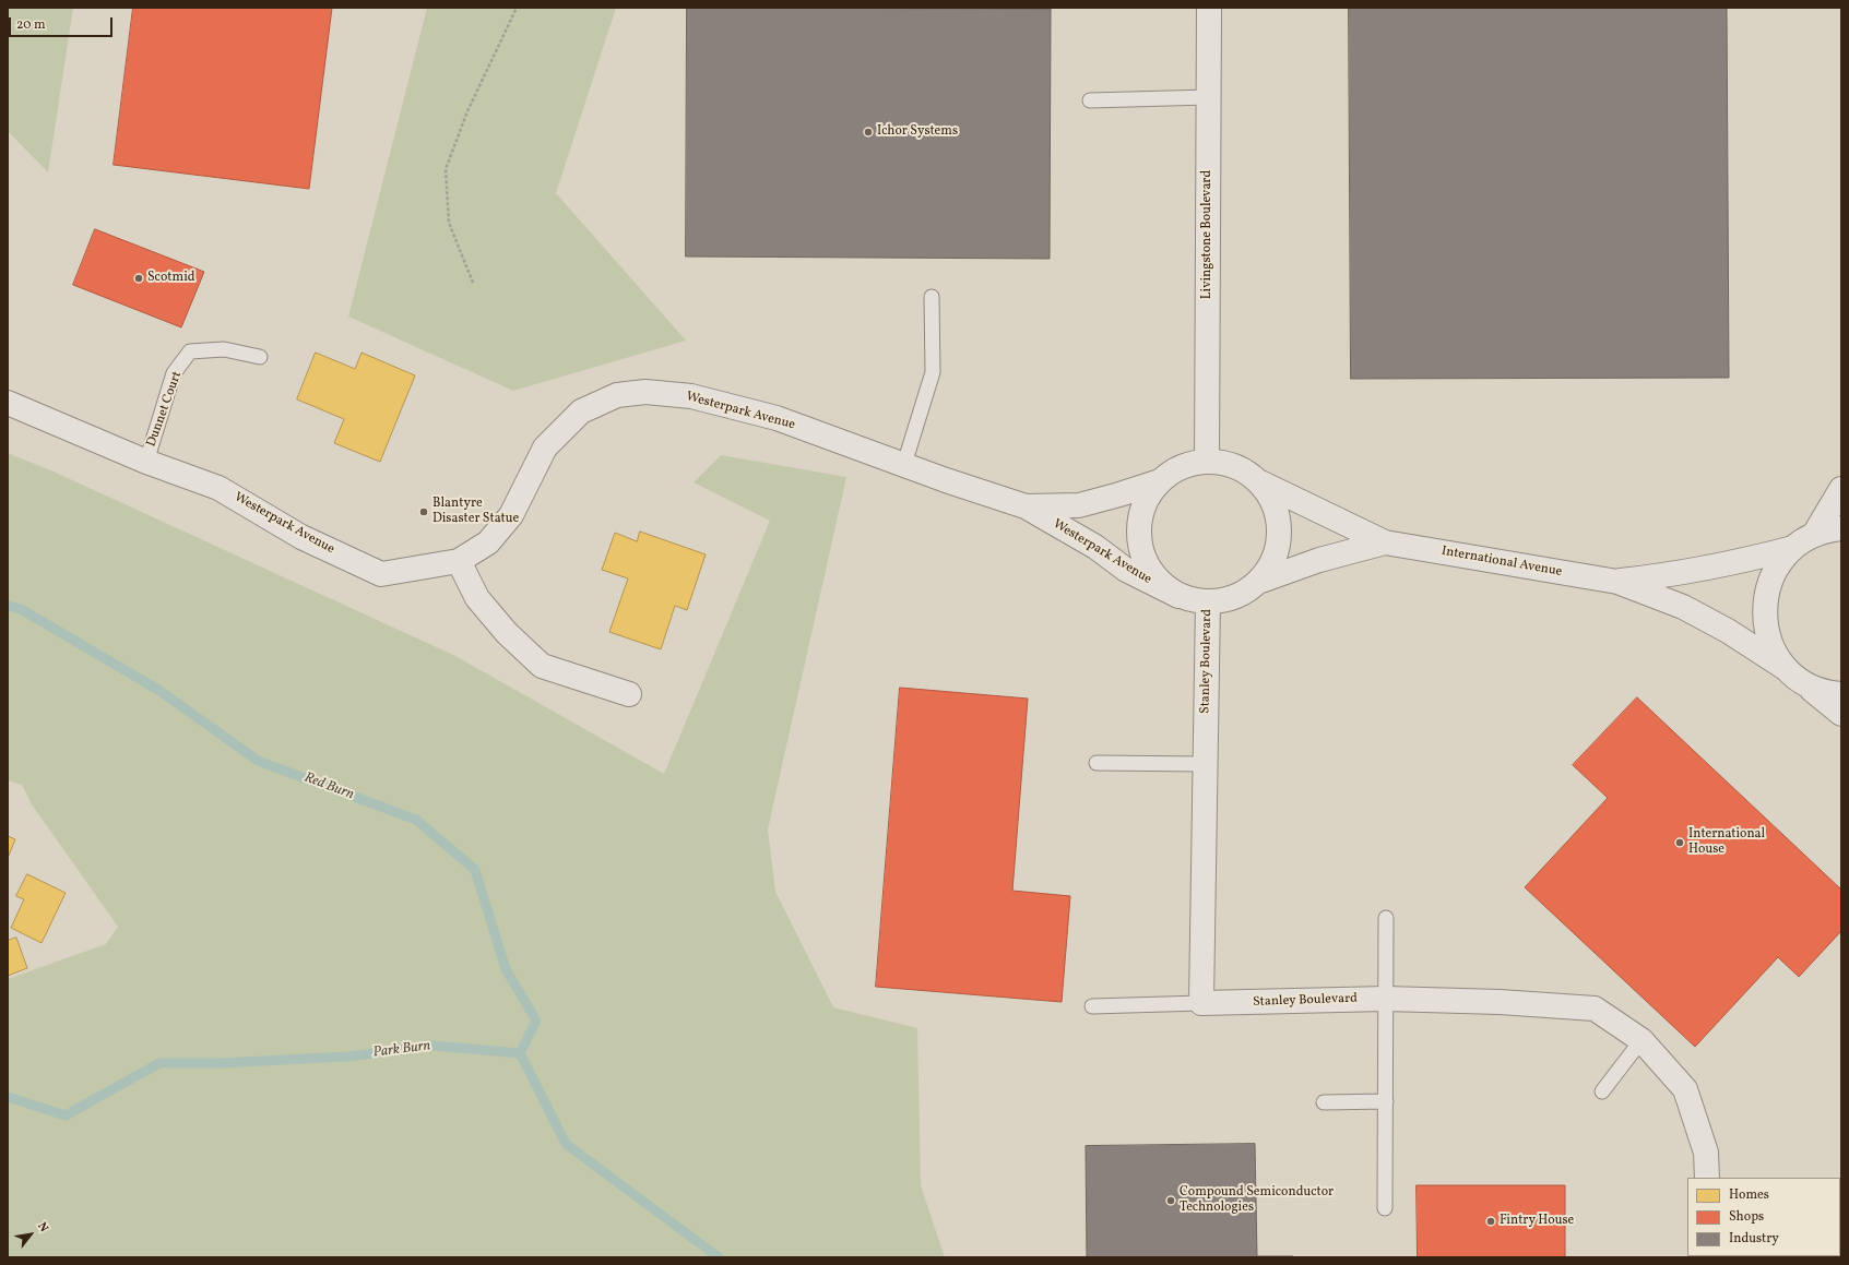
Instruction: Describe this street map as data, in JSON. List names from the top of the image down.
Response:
{
  "streets": {
    "street": [
      "Livingstone Boulevard",
      "Westerpark Avenue",
      "International Avenue",
      "Stanley Boulevard"
    ],
    "lane": ["Dunnet Court"]
  },
  "crossings": [
    ["Livingstone Boulevard", "Westerpark Avenue"],
    ["Livingstone Boulevard", "International Avenue"],
    ["Livingstone Boulevard", "Stanley Boulevard"],
    ["Dunnet Court", "Westerpark Avenue"],
    ["Westerpark Avenue", "International Avenue"],
    ["Westerpark Avenue", "Stanley Boulevard"],
    ["International Avenue", "Stanley Boulevard"]
  ],
  "water": ["Red Burn", "Park Burn"],
  "places": [
    "Ichor Systems",
    "Scotmid",
    "Blantyre Disaster Statue",
    "International House",
    "Compound Semiconductor Technologies",
    "Fintry House"
  ],
  "legend": ["Homes", "Shops", "Industry"],
  "scale_bar": "20 m",
  "north": "top right"
}
